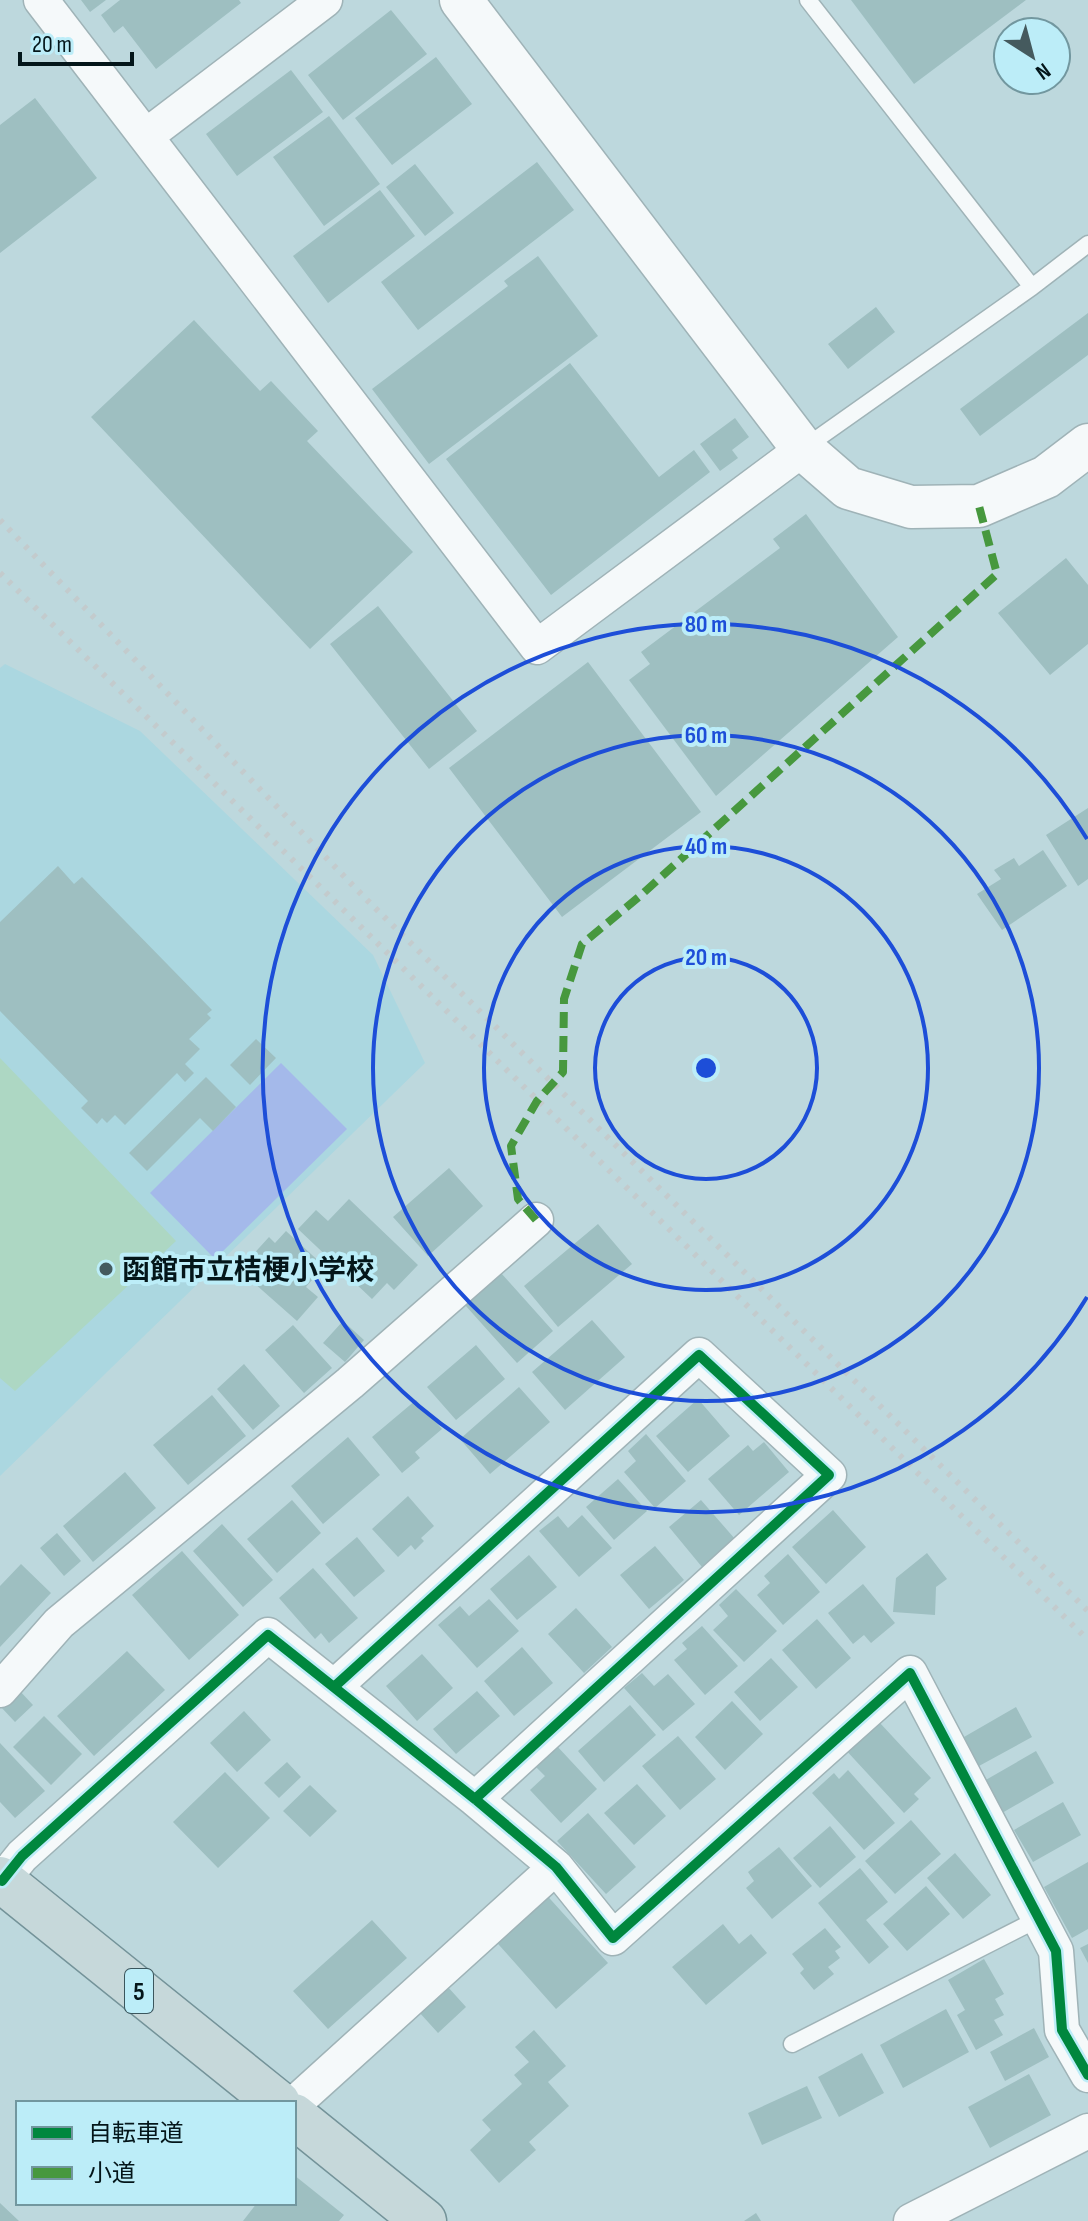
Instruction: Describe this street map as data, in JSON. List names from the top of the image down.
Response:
{
  "streets": {
    "highway": ["5"]
  },
  "places": ["函館市立桔梗小学校"],
  "legend": ["自転車道", "小道"],
  "scale_bar": "20 m",
  "north": "bottom right",
  "rings": [
    "80 m",
    "60 m",
    "40 m",
    "20 m"
  ]
}
